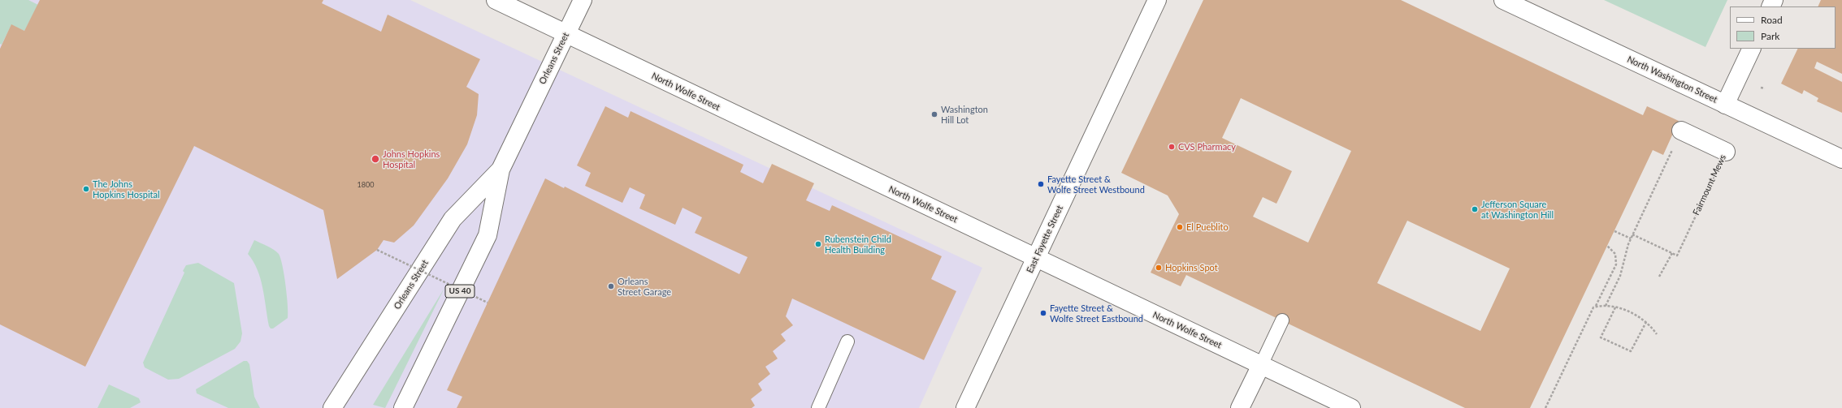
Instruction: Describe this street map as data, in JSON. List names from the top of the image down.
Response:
{
  "streets": {
    "main road": [
      "Orleans Street",
      "North Washington Street",
      "North Wolfe Street",
      "Fairmount Mews",
      "East Fayette Street",
      "US 40"
    ]
  },
  "crossings": [
    ["Orleans Street", "North Wolfe Street"],
    ["North Wolfe Street", "East Fayette Street"]
  ],
  "places": [
    "Washington Hill Lot",
    "CVS Pharmacy",
    "Johns Hopkins Hospital",
    "Fayette Street & Wolfe Street Westbound",
    "The Johns Hopkins Hospital",
    "Jefferson Square at Washington Hill",
    "El Pueblito",
    "Rubenstein Child Health Building",
    "Hopkins Spot",
    "Orleans Street Garage",
    "Fayette Street & Wolfe Street Eastbound"
  ],
  "house_numbers": ["1800"],
  "legend": ["Road", "Park"]
}
